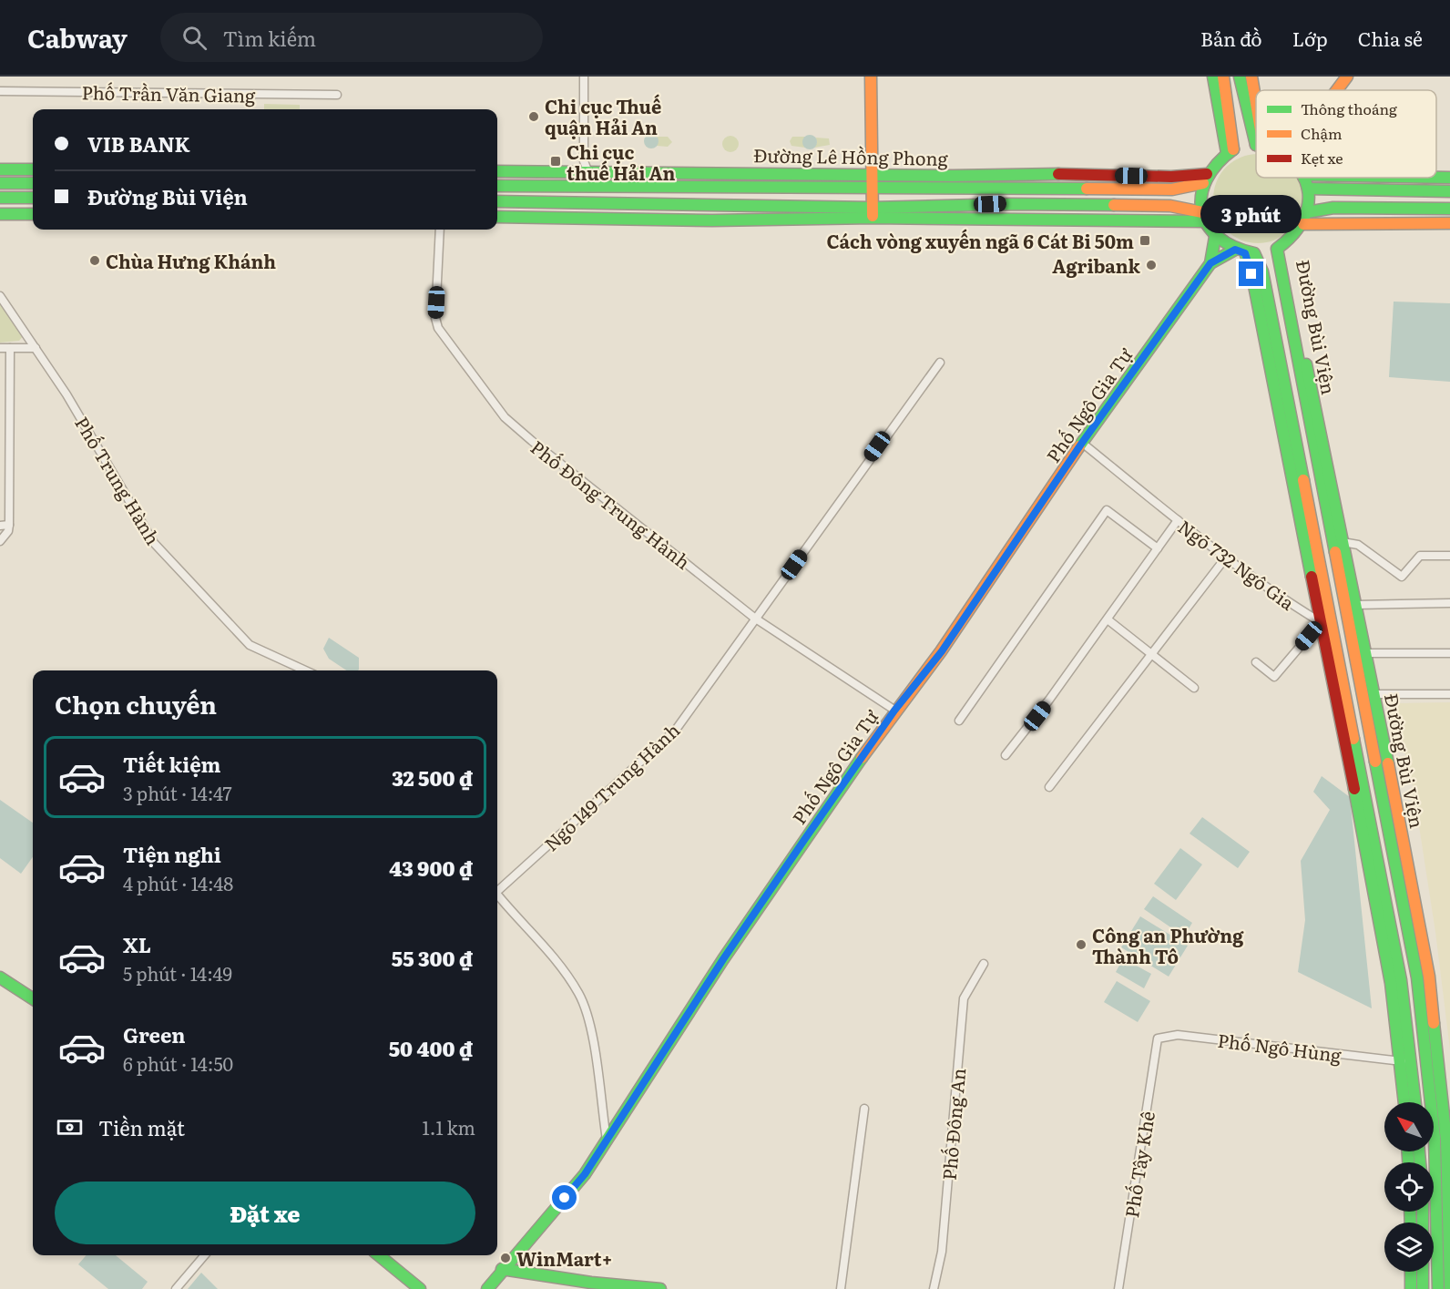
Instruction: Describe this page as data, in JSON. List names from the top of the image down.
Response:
{
  "streets": {
    "main road": ["Đường Lê Hồng Phong", "Đường Bùi Viện", "Phố Ngô Gia Tự"],
    "street": [
      "Phố Trần Văn Giang",
      "Phố Trung Hành",
      "Phố Đông Trung Hành",
      "Ngõ 732 Ngô Gia",
      "Ngõ 149 Trung Hành",
      "Phố Ngô Hùng",
      "Phố Đông An",
      "Phố Tây Khê"
    ]
  },
  "crossings": [
    ["Phố Ngô Gia Tự", "Phố Đông Trung Hành"],
    ["Phố Ngô Gia Tự", "Ngõ 732 Ngô Gia"],
    ["Phố Đông Trung Hành", "Ngõ 149 Trung Hành"],
    ["Phố Ngô Hùng", "Phố Tây Khê"]
  ],
  "places": {
    "other": [
      "Chi cục Thuế quận Hải An",
      "Chùa Hưng Khánh",
      "Agribank",
      "Công an Phường Thành Tô",
      "WinMart+"
    ],
    "transit": ["Chi cục thuế Hải An", "Cách vòng xuyến ngã 6 Cát Bi 50m"]
  },
  "legend": ["Thông thoáng", "Chậm", "Kẹt xe"],
  "north": "top left",
  "page": {
    "header": "Cabway",
    "search": "Tìm kiếm",
    "nav": ["Bản đồ", "Lớp", "Chia sẻ"],
    "banner": ["VIB BANK", "Đường Bùi Viện"],
    "bubble": "3 phút",
    "heading": "Chọn chuyến",
    "list": [
      {
        "name": "Tiết kiệm",
        "note": "3 phút · 14:47",
        "value": "32 500 ₫"
      },
      {
        "name": "Tiện nghi",
        "note": "4 phút · 14:48",
        "value": "43 900 ₫"
      },
      {
        "name": "XL",
        "note": "5 phút · 14:49",
        "value": "55 300 ₫"
      },
      {
        "name": "Green",
        "note": "6 phút · 14:50",
        "value": "50 400 ₫"
      }
    ],
    "pay": ["Tiền mặt", "1.1 km"],
    "buttons": "Đặt xe"
  }
}
